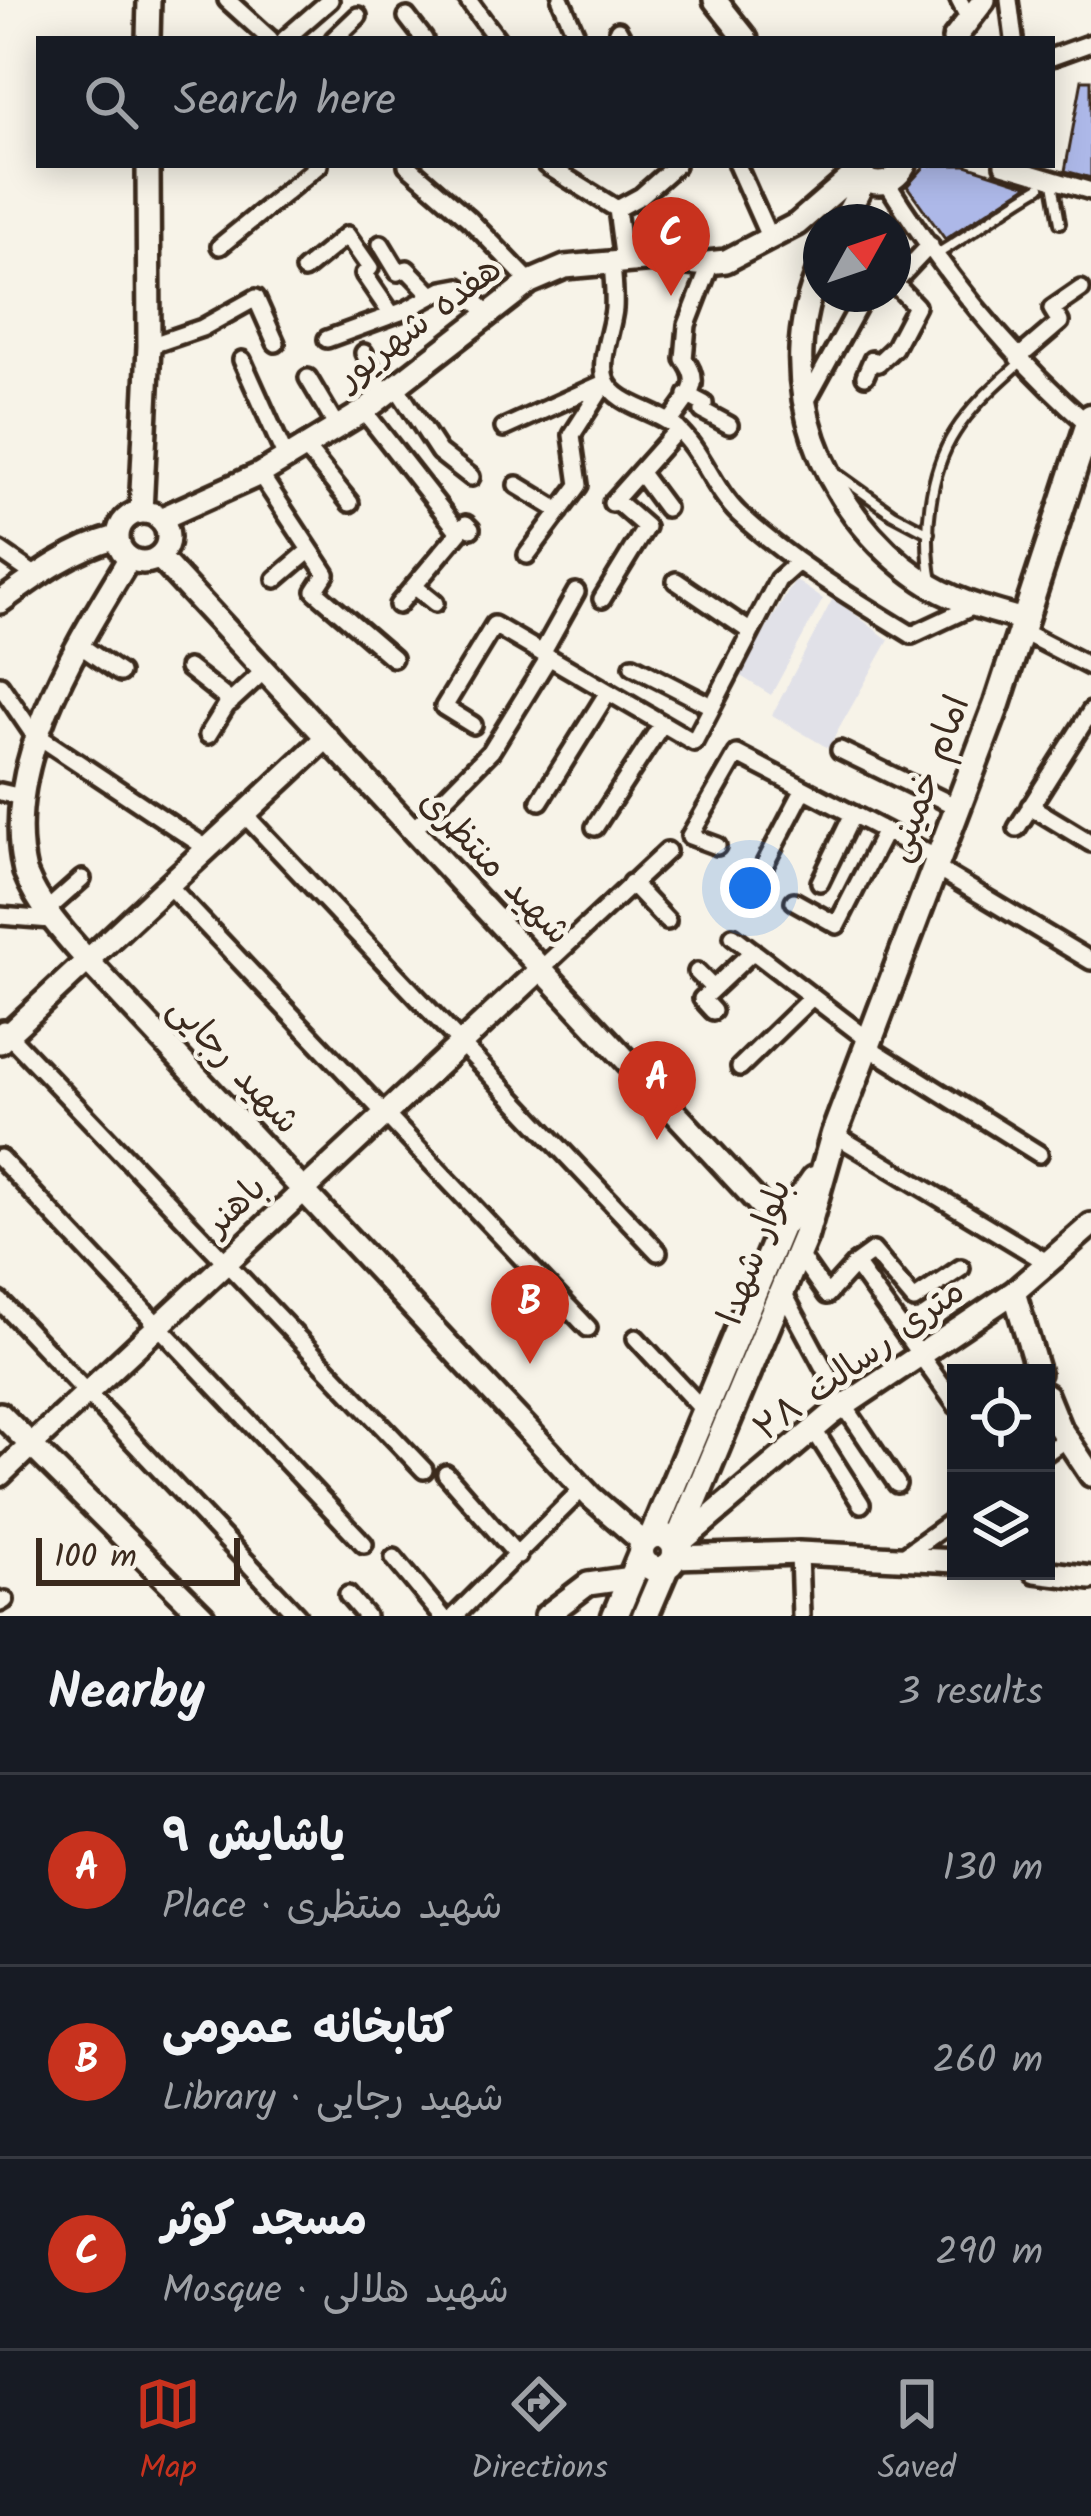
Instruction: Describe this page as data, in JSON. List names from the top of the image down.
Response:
{
  "streets": {
    "main road": ["امام خمینی", "بلوار شهدا"],
    "street": [
      "هفده شهریور",
      "شهید منتظری",
      "شهید رجایی",
      "باهنر",
      "۲۸ متری رسالت"
    ]
  },
  "crossings": [
    ["هفده شهریور", "شهید منتظری"],
    ["هفده شهریور", "شهید رجایی"],
    ["امام خمینی", "بلوار شهدا"],
    ["شهید منتظری", "شهید رجایی"],
    ["شهید منتظری", "باهنر"],
    ["شهید منتظری", "بلوار شهدا"],
    ["شهید رجایی", "باهنر"],
    ["شهید رجایی", "بلوار شهدا"],
    ["شهید رجایی", "۲۸ متری رسالت"],
    ["بلوار شهدا", "۲۸ متری رسالت"]
  ],
  "scale_bar": "100 m",
  "north": "top right",
  "page": {
    "search": "Search here",
    "pins": ["C", "A", "B"],
    "scale": "100 m",
    "heading": ["Nearby", "3 results"],
    "list": [
      {
        "mark": "A",
        "name": "یاشایش ۹",
        "note": "Place · شهید منتظری",
        "value": "130 m"
      },
      {
        "mark": "B",
        "name": "کتابخانه عمومی",
        "note": "Library · شهید رجایی",
        "value": "260 m"
      },
      {
        "mark": "C",
        "name": "مسجد کوثر",
        "note": "Mosque · شهید هلالی",
        "value": "290 m"
      }
    ],
    "nav": ["Map", "Directions", "Saved"]
  }
}
